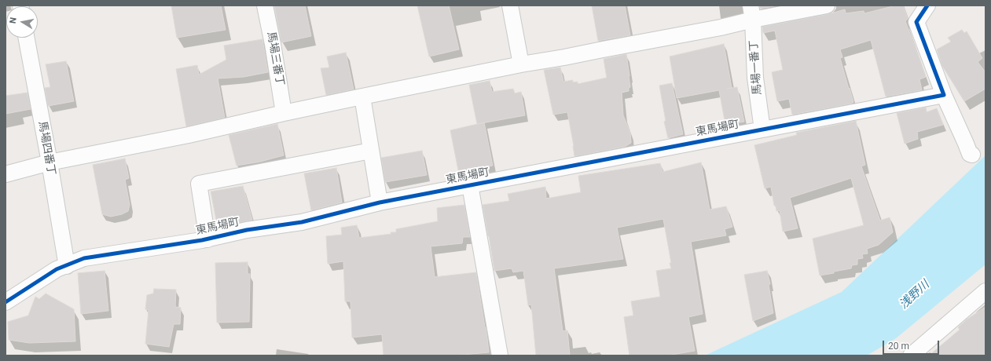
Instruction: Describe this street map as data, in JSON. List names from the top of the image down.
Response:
{
  "streets": {
    "street": [
      "馬場三番丁",
      "馬場一番丁",
      "東馬場町",
      "馬場四番丁"
    ]
  },
  "crossings": [
    ["馬場一番丁", "東馬場町"],
    ["東馬場町", "馬場四番丁"]
  ],
  "water": ["浅野川"],
  "scale_bar": "20 m",
  "north": "left"
}
